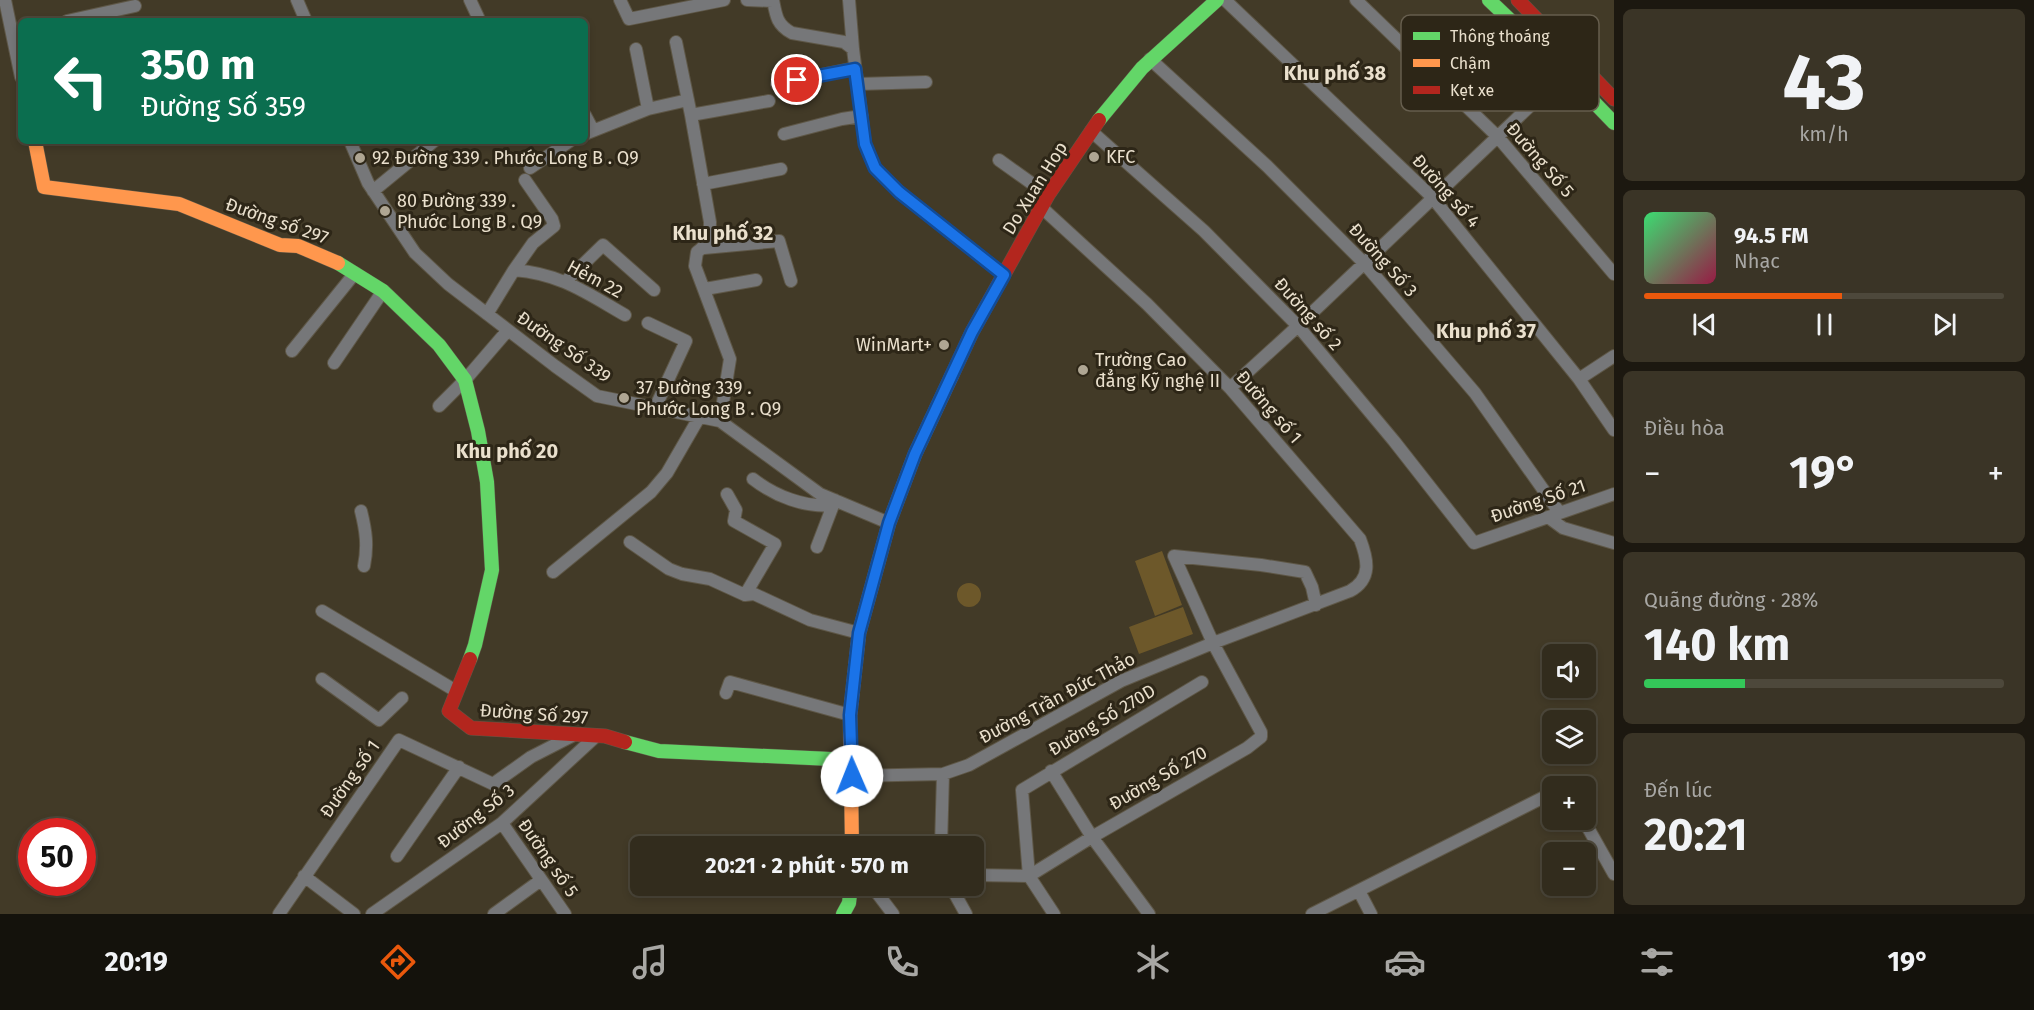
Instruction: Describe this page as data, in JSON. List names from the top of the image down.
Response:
{
  "streets": {
    "street": [
      "Đường Số 5",
      "Do Xuan Hop",
      "Đường số 4",
      "Đường số 297",
      "Đường Số 3",
      "Hẻm 22",
      "Đường số 2",
      "Đường Số 339",
      "Đường số 1",
      "Đường Số 21",
      "Đường Trần Đức Thảo",
      "Đường Số 297",
      "Đường Số 270D",
      "Đường Số 270",
      "Đường số 5"
    ]
  },
  "crossings": [
    ["Do Xuan Hop", "Đường Số 3"],
    ["Do Xuan Hop", "Đường số 2"],
    ["Do Xuan Hop", "Đường Số 339"],
    ["Do Xuan Hop", "Đường số 1"],
    ["Do Xuan Hop", "Đường Trần Đức Thảo"],
    ["Do Xuan Hop", "Đường Số 297"],
    ["Đường số 297", "Đường Số 297"],
    ["Đường Số 3", "Đường Số 21"],
    ["Đường Số 3", "Đường Số 297"],
    ["Đường Số 3", "Đường số 5"],
    ["Đường số 2", "Đường Số 21"],
    ["Đường số 1", "Đường Trần Đức Thảo"],
    ["Đường số 1", "Đường Số 297"],
    ["Đường Trần Đức Thảo", "Đường Số 270"],
    ["Đường Số 270D", "Đường Số 270"]
  ],
  "districts": [
    "Khu phố 38",
    "Khu phố 32",
    "Khu phố 37",
    "Khu phố 20"
  ],
  "places": [
    "KFC",
    "92 Đường 339 . Phước Long B . Q9",
    "80 Đường 339 . Phước Long B . Q9",
    "WinMart+",
    "Trường Cao đẳng Kỹ nghệ II",
    "37 Đường 339 . Phước Long B . Q9"
  ],
  "legend": ["Thông thoáng", "Chậm", "Kẹt xe"],
  "page": {
    "tile": [
      ["43", "km/h"],
      "Điều hòa",
      ["Quãng đường · 28%", "140 km"],
      ["Đến lúc", "20:21"]
    ],
    "turn": ["350 m", "Đường Số 359"],
    "song": ["94.5 FM", "Nhạc"],
    "heat": ["−", "19°", "+"],
    "map_buttons": ["+", "−"],
    "limit": "50",
    "trip": "20:21 · 2 phút · 570 m",
    "tabs": ["20:19", "19°"]
  }
}
